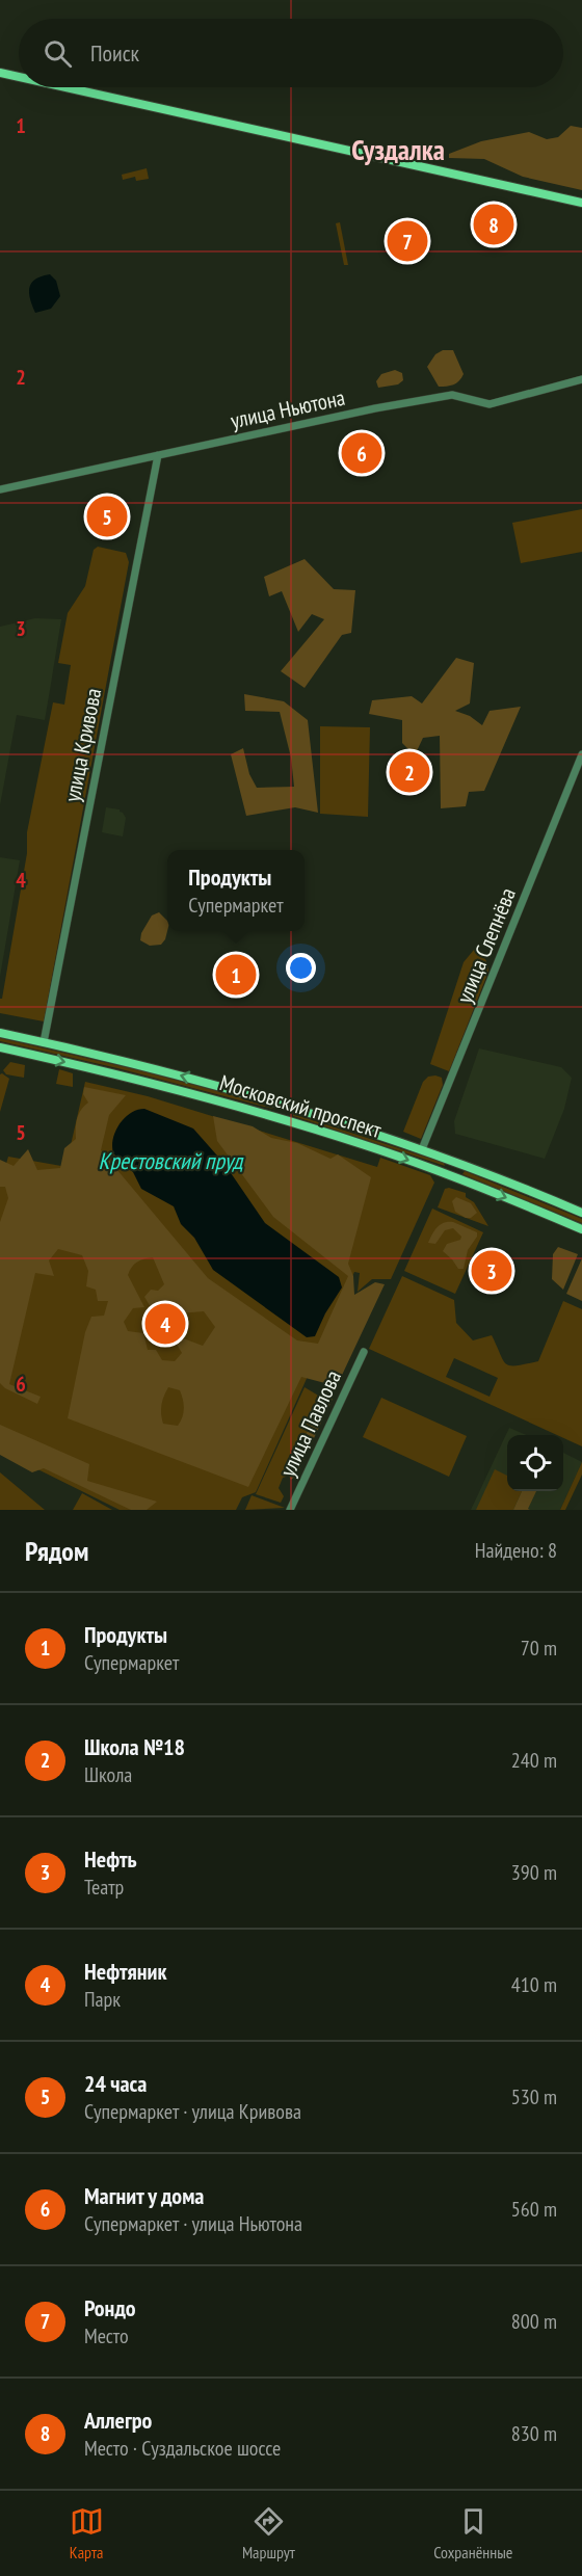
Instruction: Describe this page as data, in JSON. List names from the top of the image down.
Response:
{
  "streets": {
    "main road": ["Московский проспект"],
    "street": [
      "улица Ньютона",
      "улица Кривова",
      "улица Слепнёва",
      "улица Павлова"
    ]
  },
  "crossings": [
    ["улица Ньютона", "улица Кривова"],
    ["улица Кривова", "Московский проспект"],
    ["улица Слепнёва", "Московский проспект"]
  ],
  "districts": ["Суздалка"],
  "water": ["Крестовский пруд"],
  "page": {
    "search": "Поиск",
    "pins": [
      "8",
      "7",
      "6",
      "5",
      "2",
      "1",
      "3",
      "4"
    ],
    "popup": ["Продукты", "Супермаркет"],
    "heading": ["Рядом", "Найдено: 8"],
    "list": [
      {
        "mark": "1",
        "name": "Продукты",
        "note": "Супермаркет",
        "value": "70 m"
      },
      {
        "mark": "2",
        "name": "Школа №18",
        "note": "Школа",
        "value": "240 m"
      },
      {
        "mark": "3",
        "name": "Нефть",
        "note": "Театр",
        "value": "390 m"
      },
      {
        "mark": "4",
        "name": "Нефтяник",
        "note": "Парк",
        "value": "410 m"
      },
      {
        "mark": "5",
        "name": "24 часа",
        "note": "Супермаркет · улица Кривова",
        "value": "530 m"
      },
      {
        "mark": "6",
        "name": "Магнит у дома",
        "note": "Супермаркет · улица Ньютона",
        "value": "560 m"
      },
      {
        "mark": "7",
        "name": "Рондо",
        "note": "Место",
        "value": "800 m"
      },
      {
        "mark": "8",
        "name": "Аллегро",
        "note": "Место · Суздальское шоссе",
        "value": "830 m"
      }
    ],
    "nav": ["Карта", "Маршрут", "Сохранённые"]
  },
  "grid": {
    "rows": [
      "1",
      "2",
      "3",
      "4",
      "5",
      "6"
    ]
  }
}
